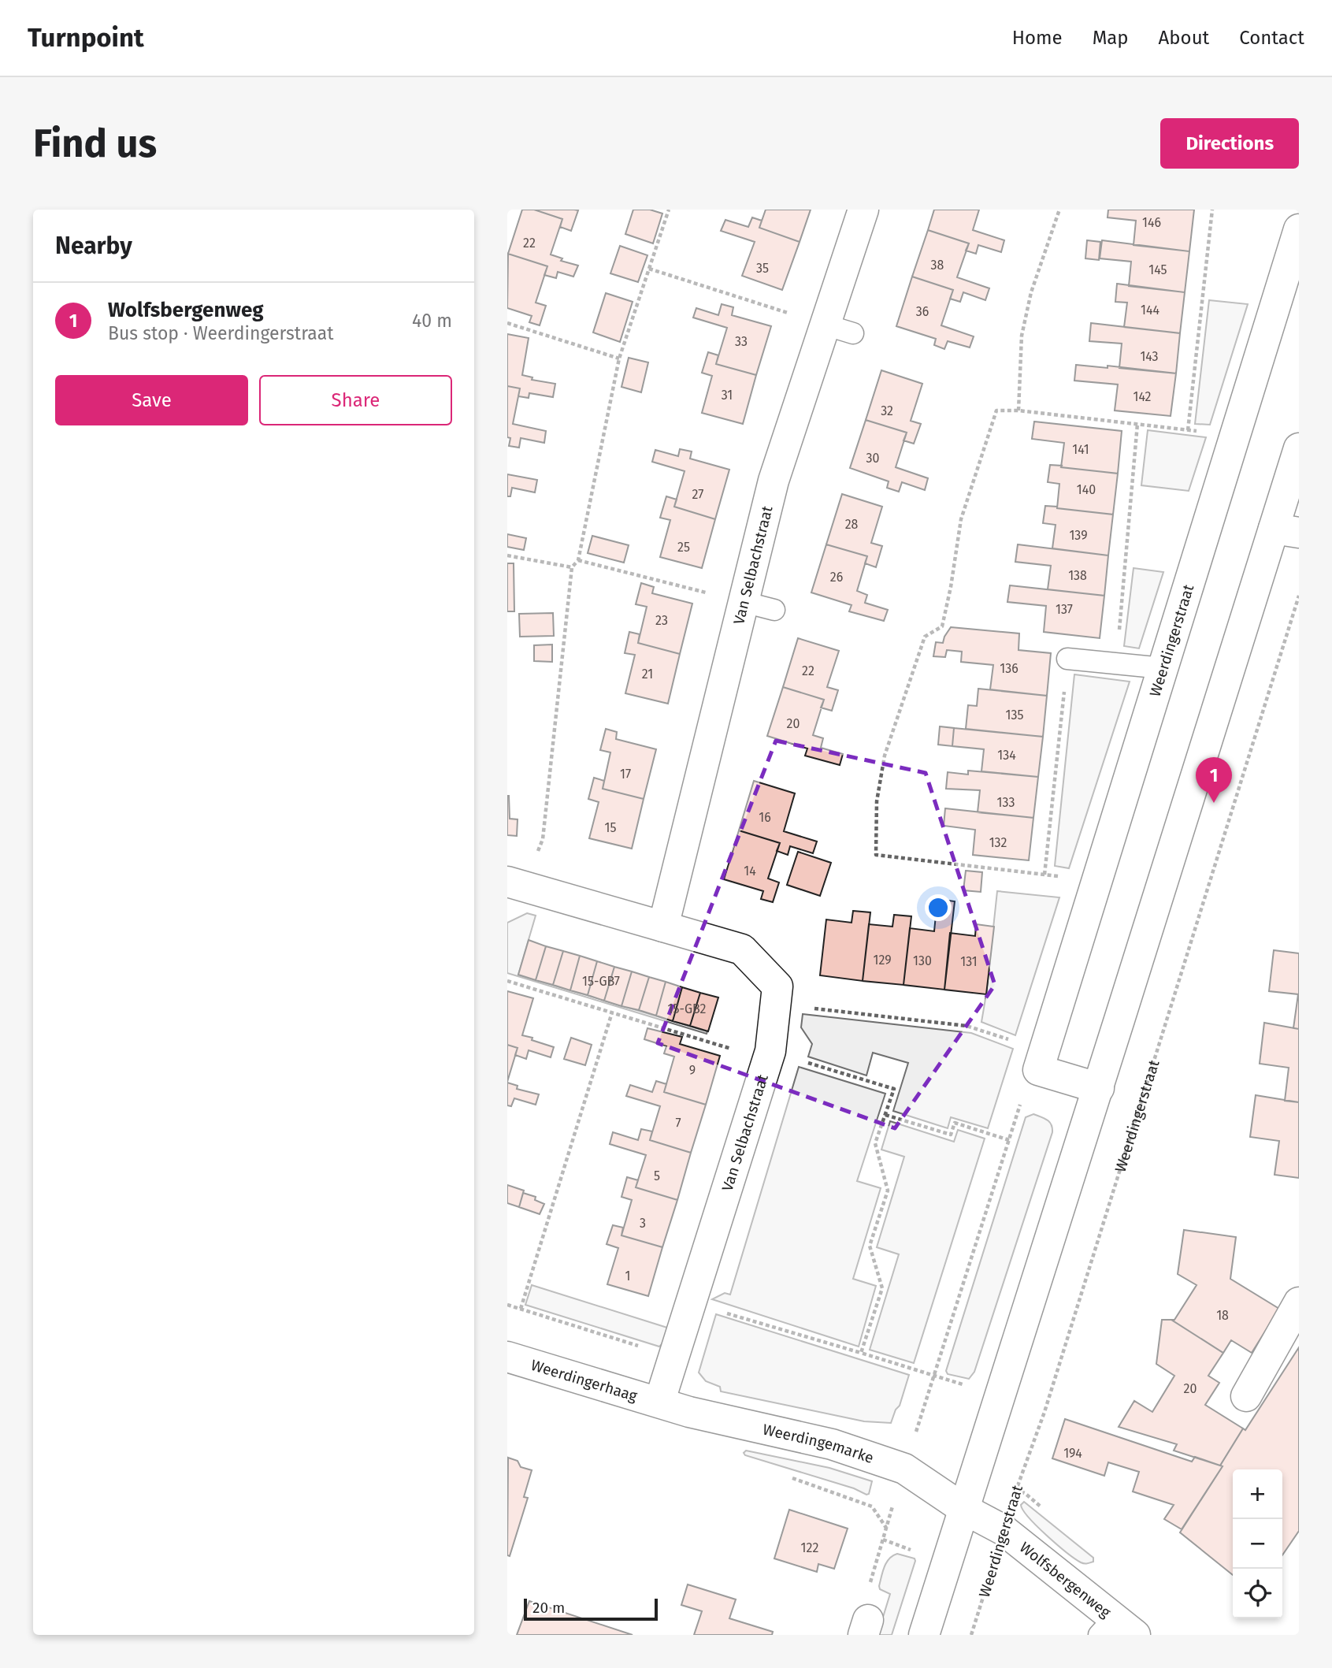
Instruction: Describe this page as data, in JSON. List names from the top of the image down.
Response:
{
  "streets": {
    "street": [
      "Van Selbachstraat",
      "Weerdingerstraat",
      "Weerdingerhaag",
      "Weerdingemarke",
      "Wolfsbergenweg"
    ]
  },
  "crossings": [
    ["Van Selbachstraat", "Weerdingerhaag"],
    ["Van Selbachstraat", "Weerdingemarke"],
    ["Weerdingerstraat", "Wolfsbergenweg"],
    ["Weerdingerhaag", "Weerdingemarke"],
    ["Weerdingemarke", "Wolfsbergenweg"]
  ],
  "house_numbers": [
    "146",
    "22",
    "38",
    "35",
    "145",
    "144",
    "36",
    "33",
    "143",
    "31",
    "142",
    "32",
    "141",
    "30",
    "140",
    "27",
    "28",
    "139",
    "25",
    "138",
    "26",
    "137",
    "23",
    "136",
    "22",
    "21",
    "135",
    "20",
    "134",
    "17",
    "133",
    "16",
    "15",
    "132",
    "14",
    "129",
    "130",
    "131",
    "15-GB7",
    "15-GB2",
    "9",
    "7",
    "5",
    "3",
    "1",
    "18",
    "20",
    "194",
    "122"
  ],
  "scale_bar": "20 m",
  "page": {
    "header": "Turnpoint",
    "nav": [
      "Home",
      "Map",
      "About",
      "Contact"
    ],
    "buttons": [
      "Directions",
      ["Save", "Share"]
    ],
    "title": "Find us",
    "heading": "Nearby",
    "list": [
      {
        "mark": "1",
        "name": "Wolfsbergenweg",
        "note": "Bus stop · Weerdingerstraat",
        "value": "40 m"
      }
    ],
    "pins": "1",
    "map_buttons": ["+", "−"],
    "scale": "20 m"
  }
}
